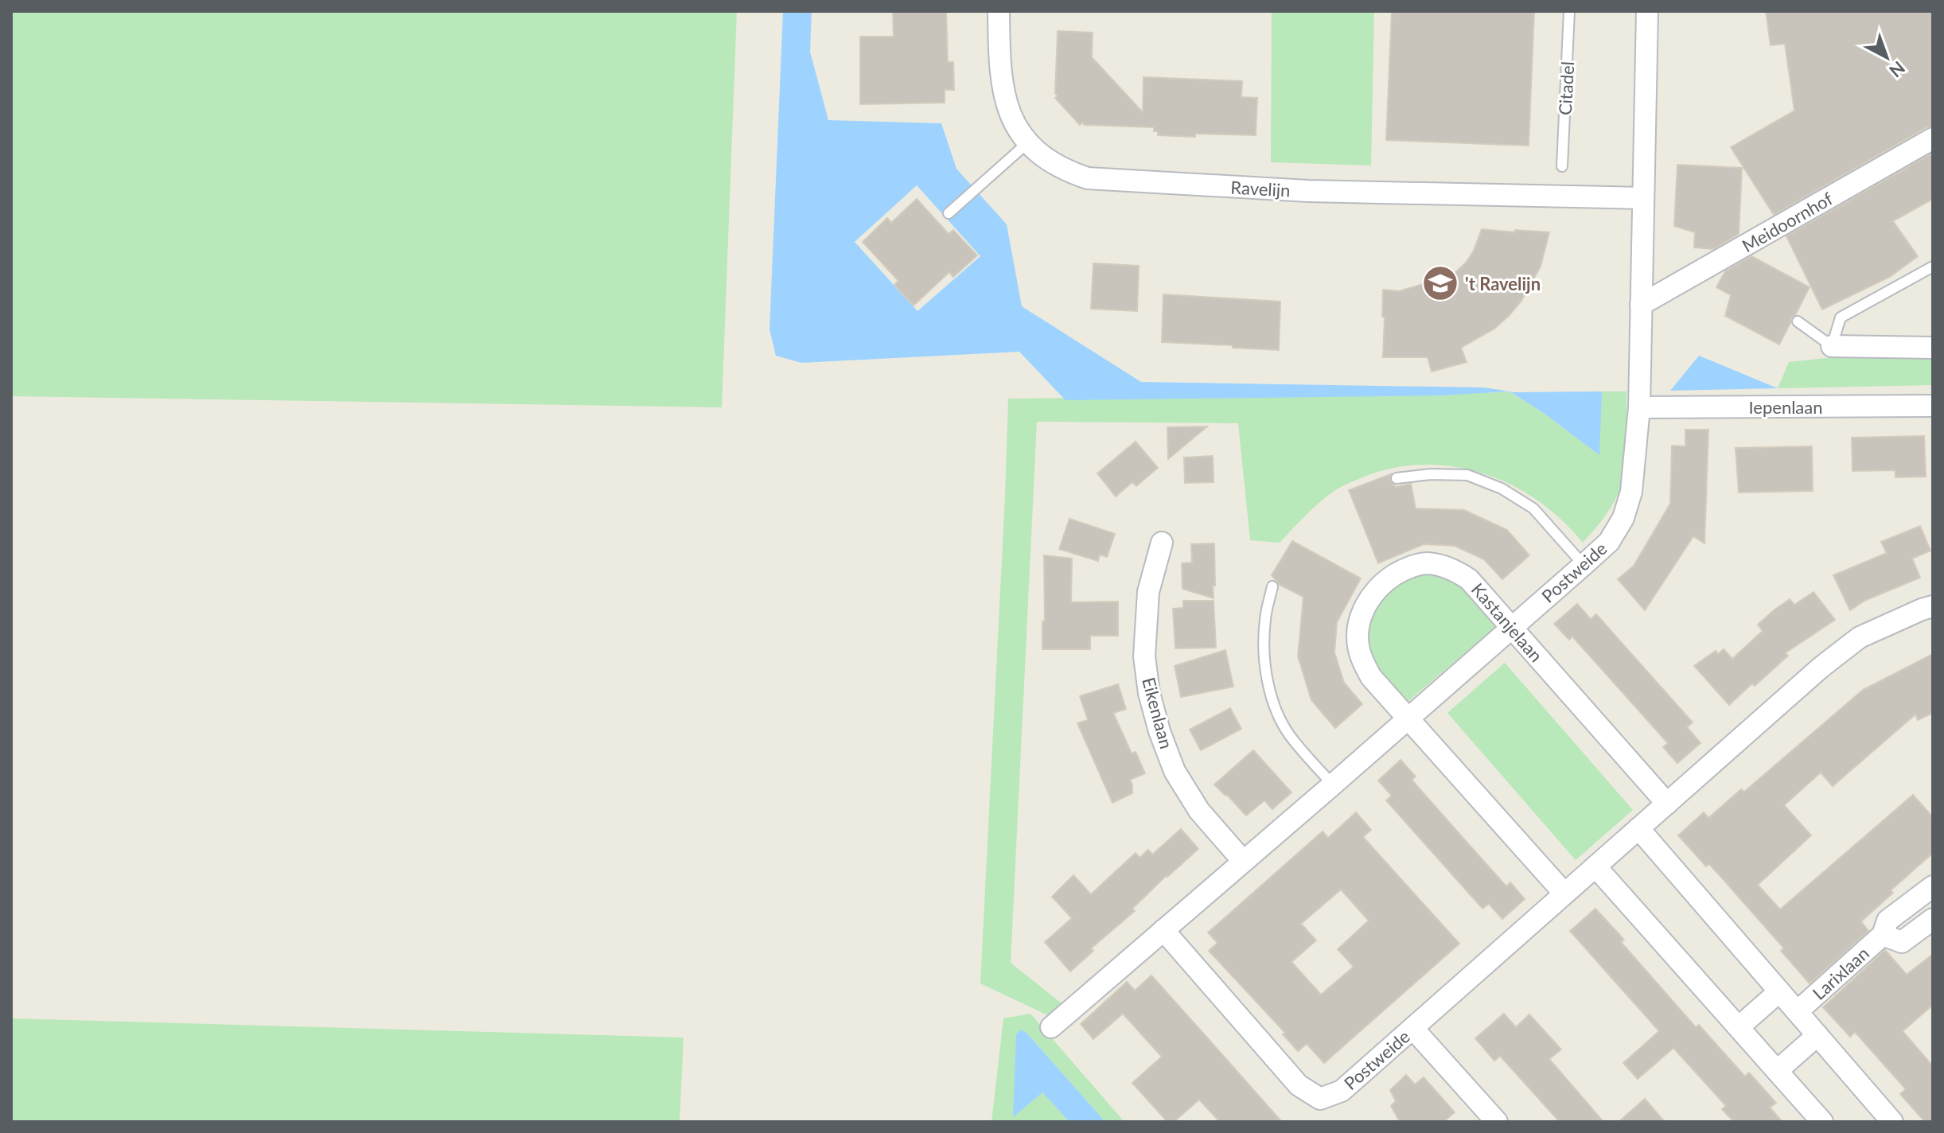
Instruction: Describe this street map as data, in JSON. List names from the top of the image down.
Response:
{
  "streets": {
    "street": [
      "Ravelijn",
      "Meidoornhof",
      "Iepenlaan",
      "Postweide",
      "Kastanjelaan",
      "Eikenlaan",
      "Larixlaan"
    ],
    "lane": ["Citadel"]
  },
  "crossings": [
    ["Ravelijn", "Postweide"],
    ["Meidoornhof", "Postweide"],
    ["Iepenlaan", "Postweide"],
    ["Postweide", "Kastanjelaan"],
    ["Postweide", "Eikenlaan"]
  ],
  "places": {
    "school or university": ["'t Ravelijn"]
  },
  "north": "bottom right"
}
